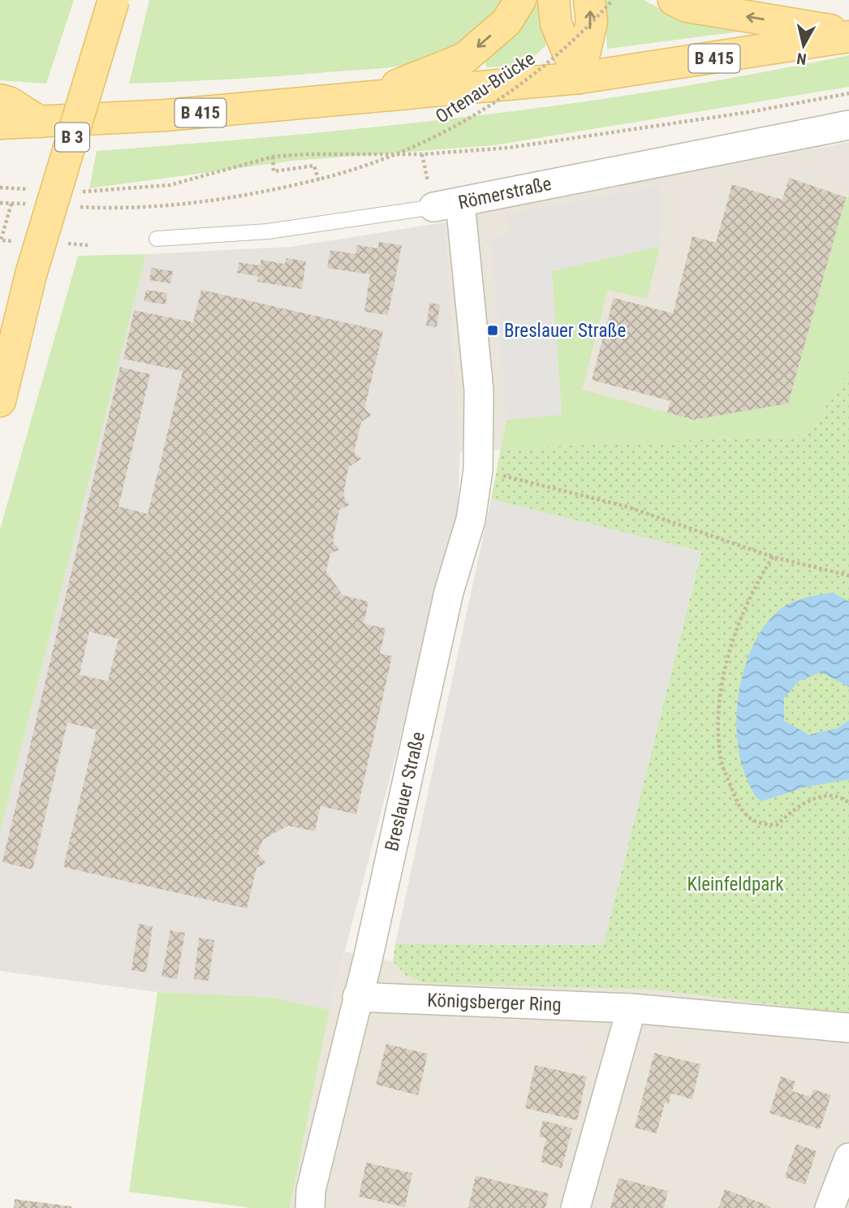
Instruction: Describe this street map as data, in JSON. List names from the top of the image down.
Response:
{
  "streets": {
    "main road": ["B 415", "B 3"],
    "street": ["Römerstraße", "Breslauer Straße", "Königsberger Ring"],
    "path": ["Ortenau-Brücke"]
  },
  "crossings": [
    ["B 415", "B 3"],
    ["Römerstraße", "Breslauer Straße"],
    ["Breslauer Straße", "Königsberger Ring"]
  ],
  "parks": ["Kleinfeldpark"],
  "places": {
    "transit": ["Breslauer Straße"]
  },
  "north": "bottom"
}
